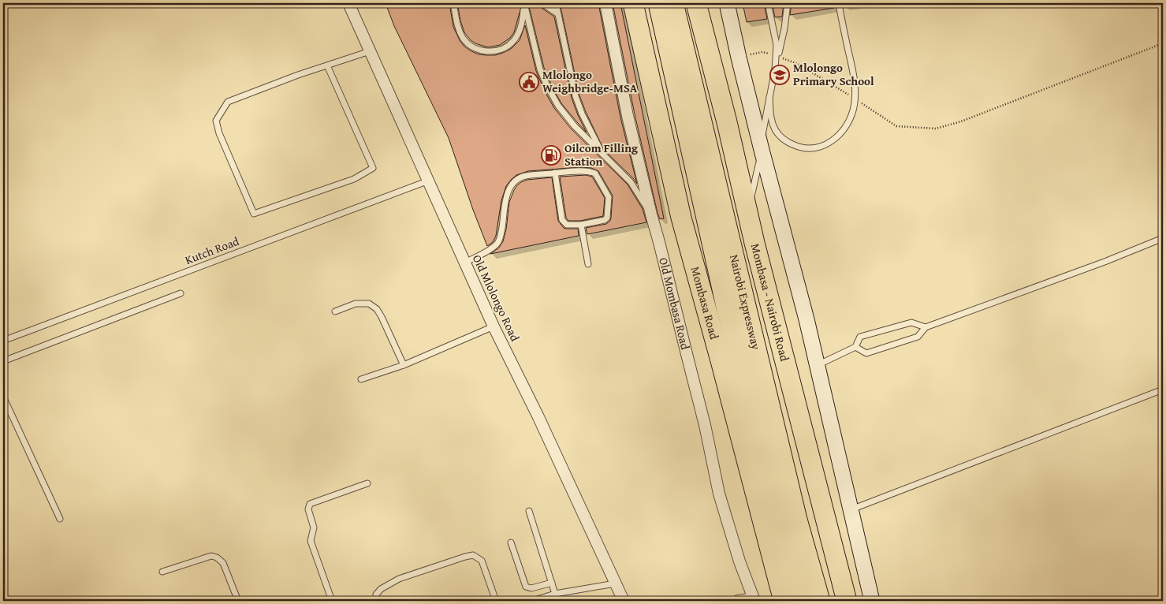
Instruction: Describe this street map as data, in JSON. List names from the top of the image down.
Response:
{
  "streets": {
    "highway": ["Mombasa Road", "Nairobi Expressway", "Mombasa - Nairobi Road"],
    "street": ["Old Mlolongo Road", "Old Mombasa Road"],
    "lane": ["Kutch Road"]
  },
  "crossings": [
    ["Kutch Road", "Old Mlolongo Road"]
  ],
  "places": {
    "school or university": ["Mlolongo Primary School"],
    "public building": ["Mlolongo Weighbridge-MSA"],
    "fuel station": ["Oilcom Filling Station"]
  }
}
